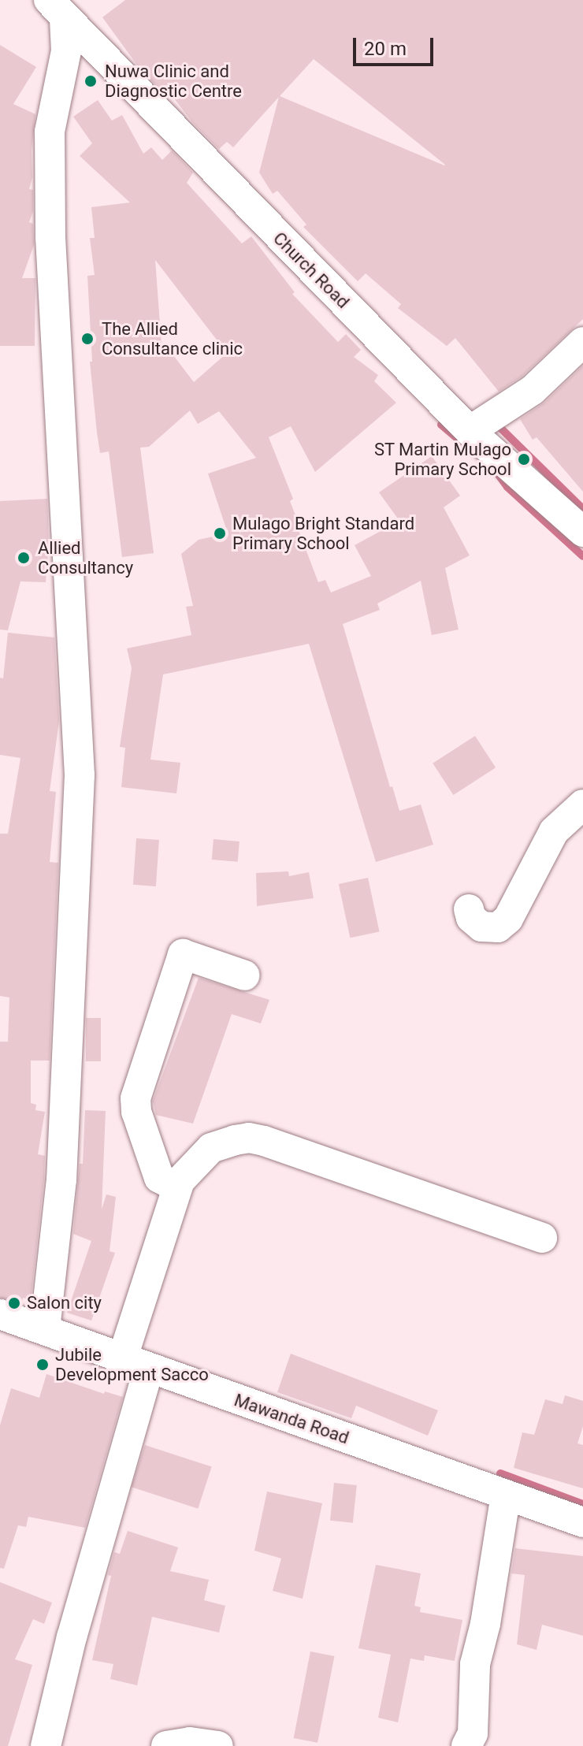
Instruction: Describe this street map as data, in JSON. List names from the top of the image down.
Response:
{
  "streets": {
    "street": ["Church Road", "Mawanda Road"]
  },
  "places": [
    "Nuwa Clinic and Diagnostic Centre",
    "The Allied Consultance clinic",
    "ST Martin Mulago Primary School",
    "Mulago Bright Standard Primary School",
    "Allied Consultancy",
    "Salon city",
    "Jubile Development Sacco"
  ],
  "scale_bar": "20 m"
}
